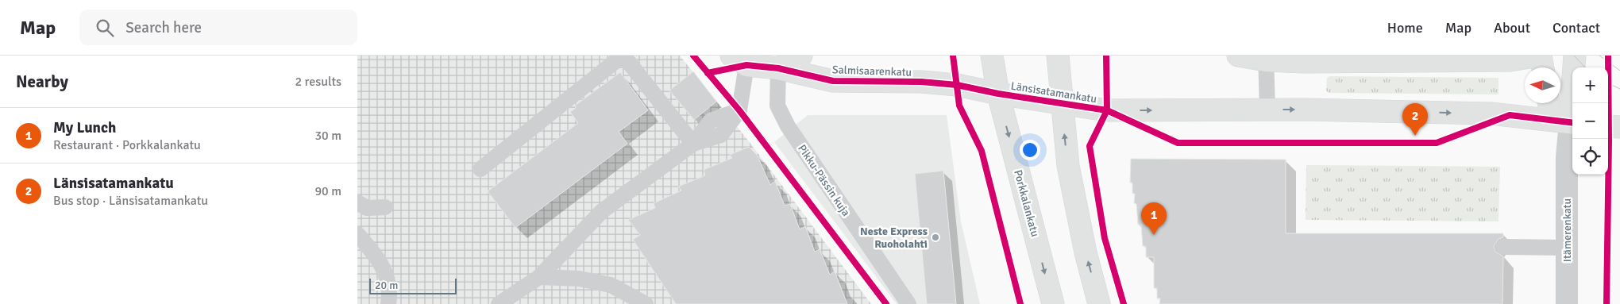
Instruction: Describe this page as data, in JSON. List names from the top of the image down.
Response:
{
  "streets": {
    "main road": [
      "Salmisaarenkatu",
      "Länsisatamankatu",
      "Porkkalankatu",
      "Itämerenkatu"
    ],
    "lane": ["Pikku-Pässin kuja"]
  },
  "crossings": [
    ["Salmisaarenkatu", "Länsisatamankatu"],
    ["Salmisaarenkatu", "Pikku-Pässin kuja"],
    ["Salmisaarenkatu", "Porkkalankatu"],
    ["Länsisatamankatu", "Porkkalankatu"],
    ["Länsisatamankatu", "Itämerenkatu"]
  ],
  "places": ["Neste Express Ruoholahti"],
  "scale_bar": "20 m",
  "north": "left",
  "page": {
    "header": "Map",
    "search": "Search here",
    "nav": [
      "Home",
      "Map",
      "About",
      "Contact"
    ],
    "heading": ["Nearby", "2 results"],
    "map_buttons": ["+", "−"],
    "pins": ["2", "1"],
    "list": [
      {
        "mark": "1",
        "name": "My Lunch",
        "note": "Restaurant · Porkkalankatu",
        "value": "30 m"
      },
      {
        "mark": "2",
        "name": "Länsisatamankatu",
        "note": "Bus stop · Länsisatamankatu",
        "value": "90 m"
      }
    ],
    "scale": "20 m"
  }
}
